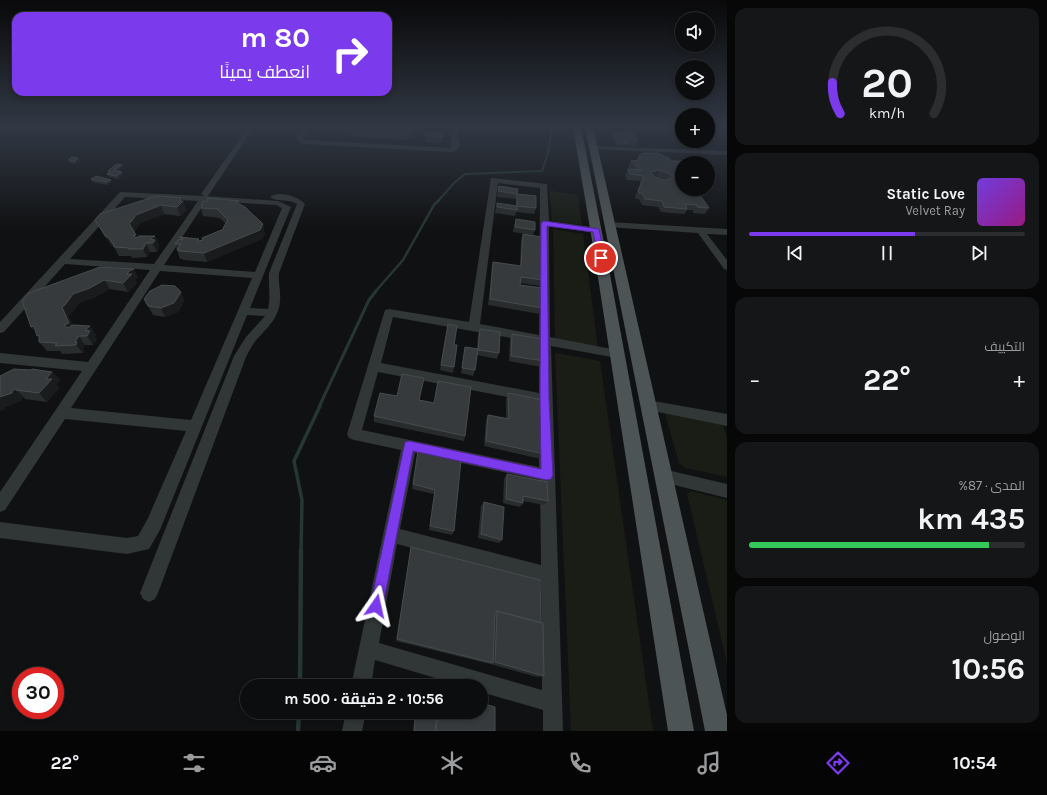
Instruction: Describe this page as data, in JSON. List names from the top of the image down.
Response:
{
  "page": {
    "map_buttons": ["+", "−"],
    "turn": ["80 m", "انعطف يمينًا"],
    "song": ["Static Love", "Velvet Ray"],
    "tile": [
      "التكييف",
      ["المدى · 87%", "435 km"],
      ["الوصول", "10:56"]
    ],
    "heat": ["−", "22°", "+"],
    "limit": "30",
    "trip": "10:56 · 2 دقيقة · 500 m",
    "tabs": ["10:54", "22°"],
    "gauge": ["20", "km/h"]
  }
}
